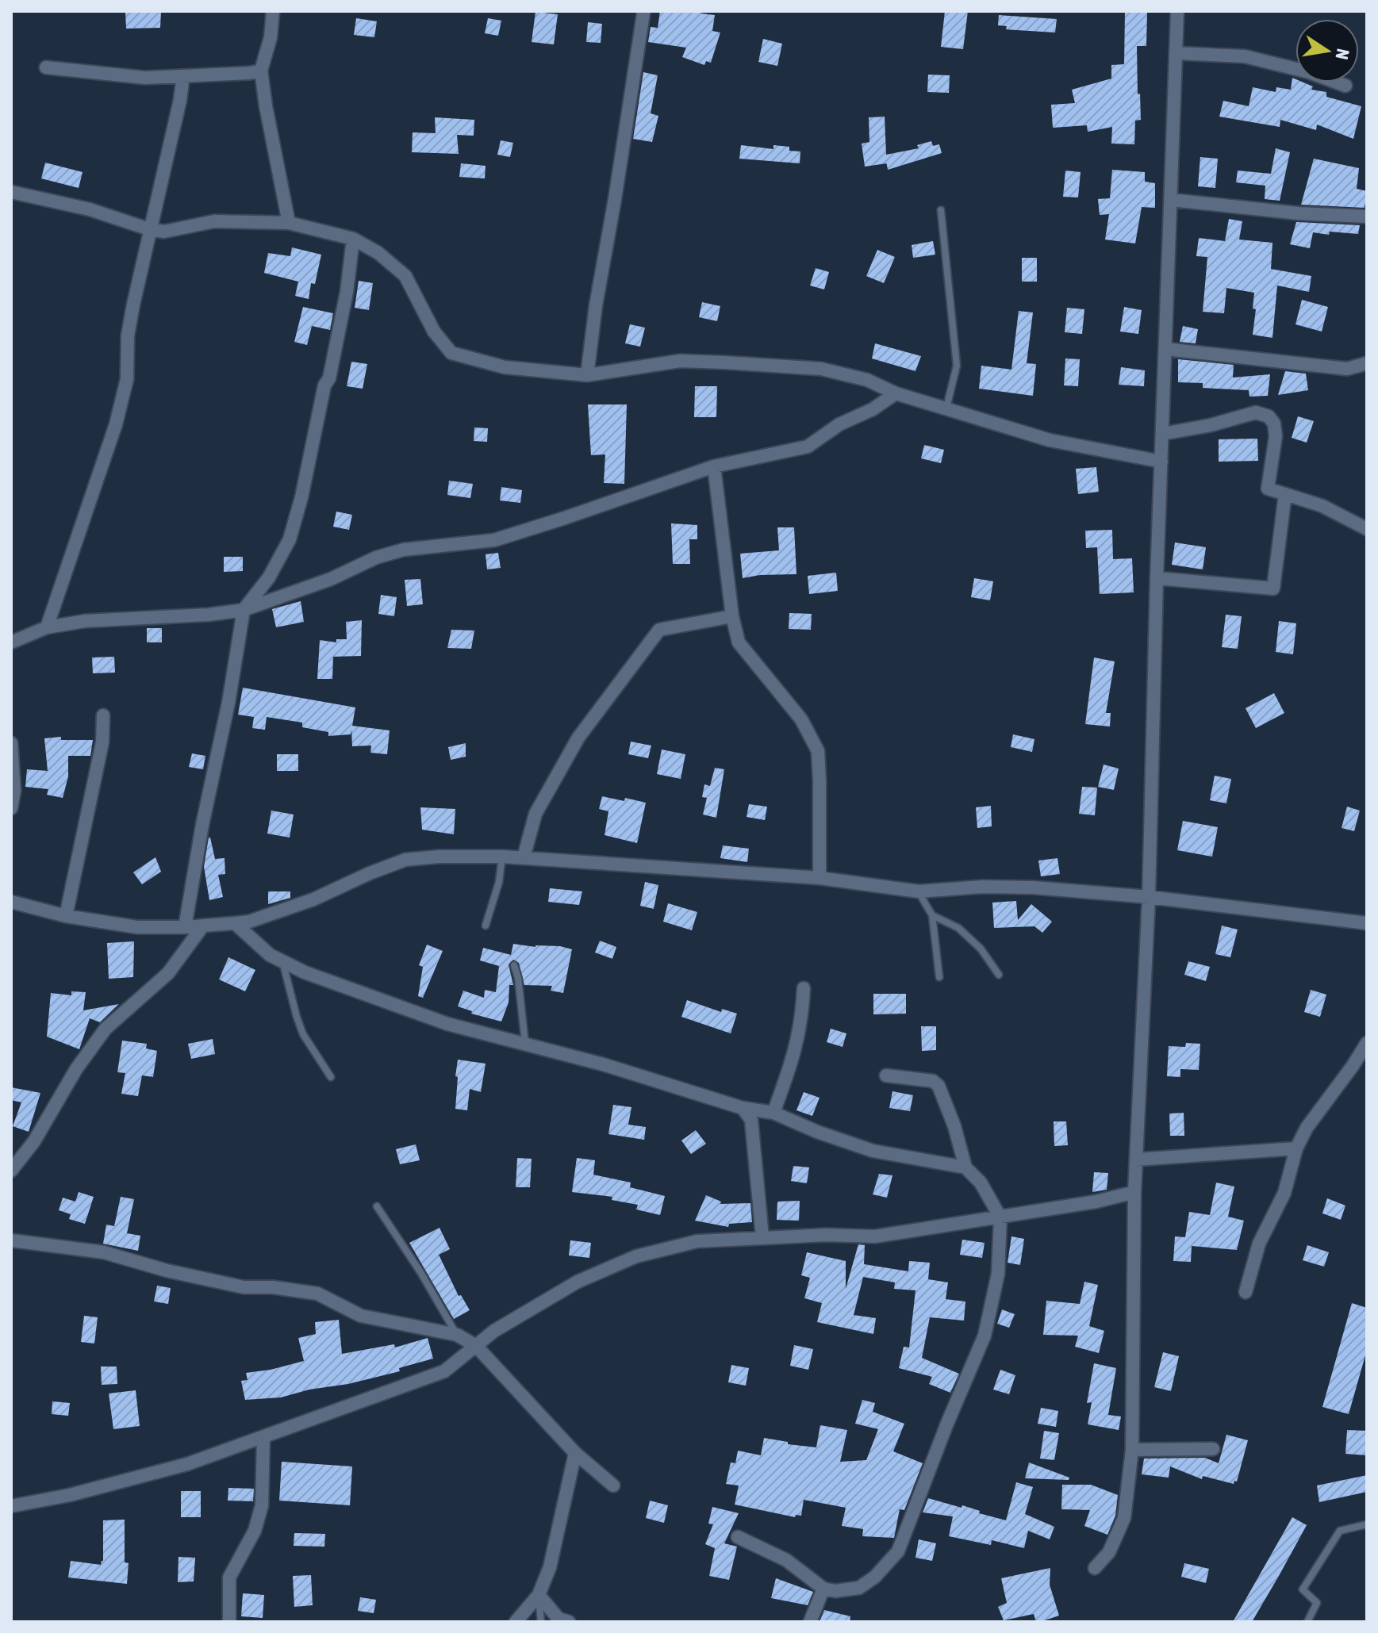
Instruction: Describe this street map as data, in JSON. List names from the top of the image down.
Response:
{
  "north": "right"
}
